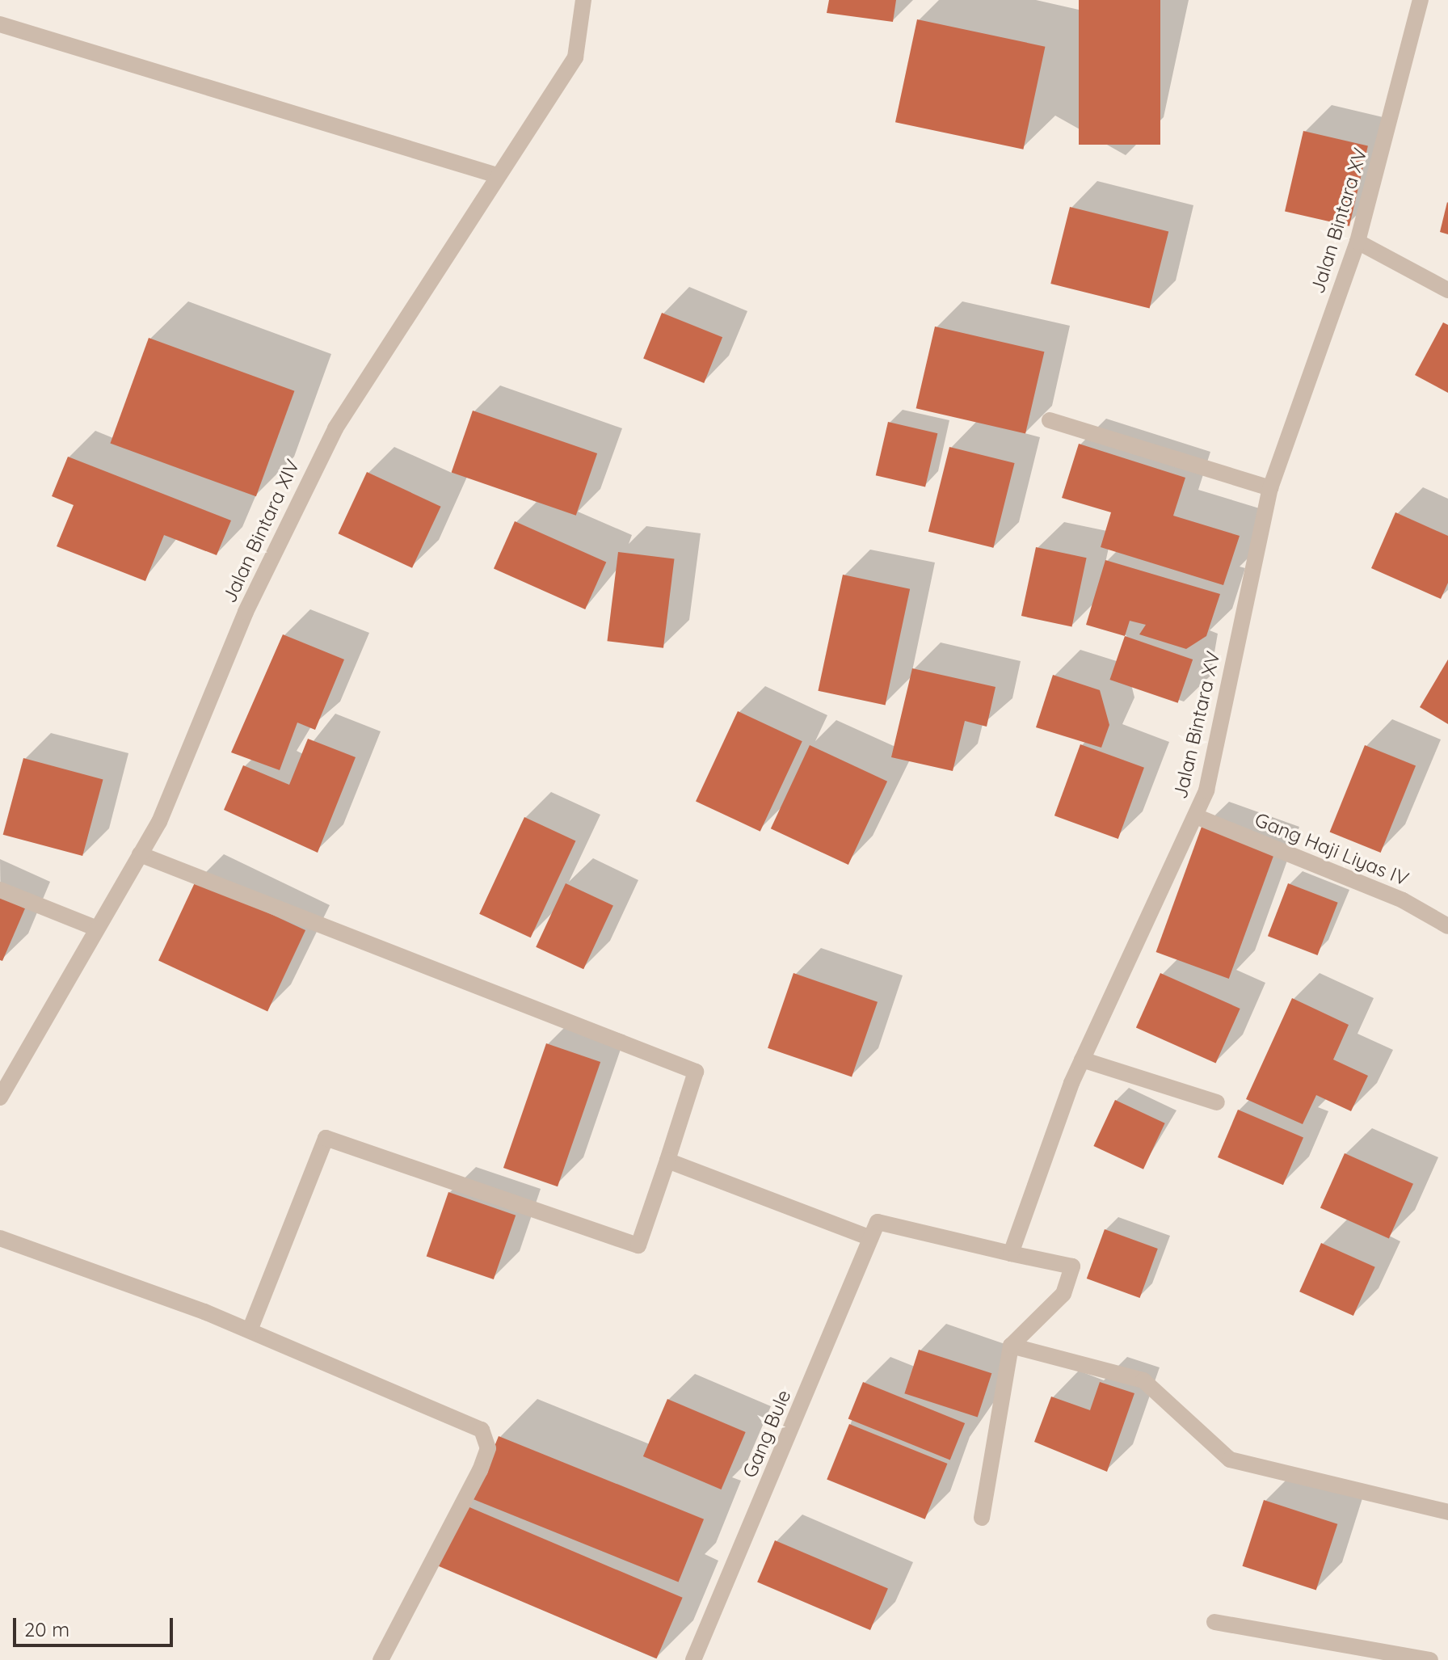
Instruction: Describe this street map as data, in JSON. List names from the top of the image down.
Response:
{
  "streets": {
    "street": [
      "Jalan Bintara XV",
      "Jalan Bintara XIV",
      "Gang Haji Liyas IV",
      "Gang Bule"
    ]
  },
  "crossings": [
    ["Jalan Bintara XV", "Gang Haji Liyas IV"],
    ["Jalan Bintara XV", "Gang Bule"]
  ],
  "scale_bar": "20 m"
}
